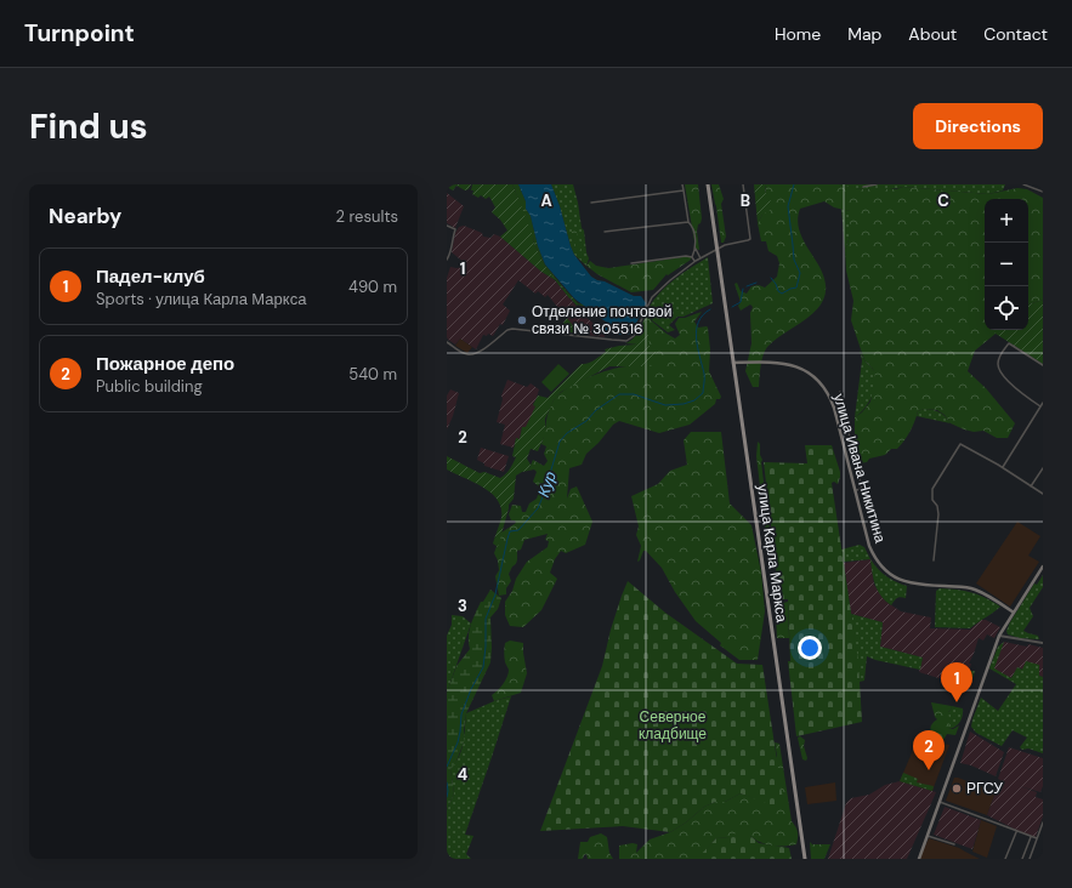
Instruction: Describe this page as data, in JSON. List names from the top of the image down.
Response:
{
  "streets": {
    "main road": ["улица Ивана Никитина", "улица Карла Маркса"]
  },
  "crossings": [
    ["улица Ивана Никитина", "улица Карла Маркса"]
  ],
  "water": ["Кур"],
  "parks": ["Северное кладбище"],
  "places": ["Отделение почтовой связи № 305516", "РГСУ"],
  "page": {
    "header": "Turnpoint",
    "nav": [
      "Home",
      "Map",
      "About",
      "Contact"
    ],
    "buttons": "Directions",
    "title": "Find us",
    "heading": ["Nearby", "2 results"],
    "map_buttons": ["+", "−"],
    "list": [
      {
        "mark": "1",
        "name": "Падел-клуб",
        "note": "Sports · улица Карла Маркса",
        "value": "490 m"
      },
      {
        "mark": "2",
        "name": "Пожарное депо",
        "note": "Public building",
        "value": "540 m"
      }
    ],
    "pins": ["1", "2"]
  },
  "grid": {
    "columns": ["A", "B", "C"],
    "rows": [
      "1",
      "2",
      "3",
      "4"
    ]
  }
}
